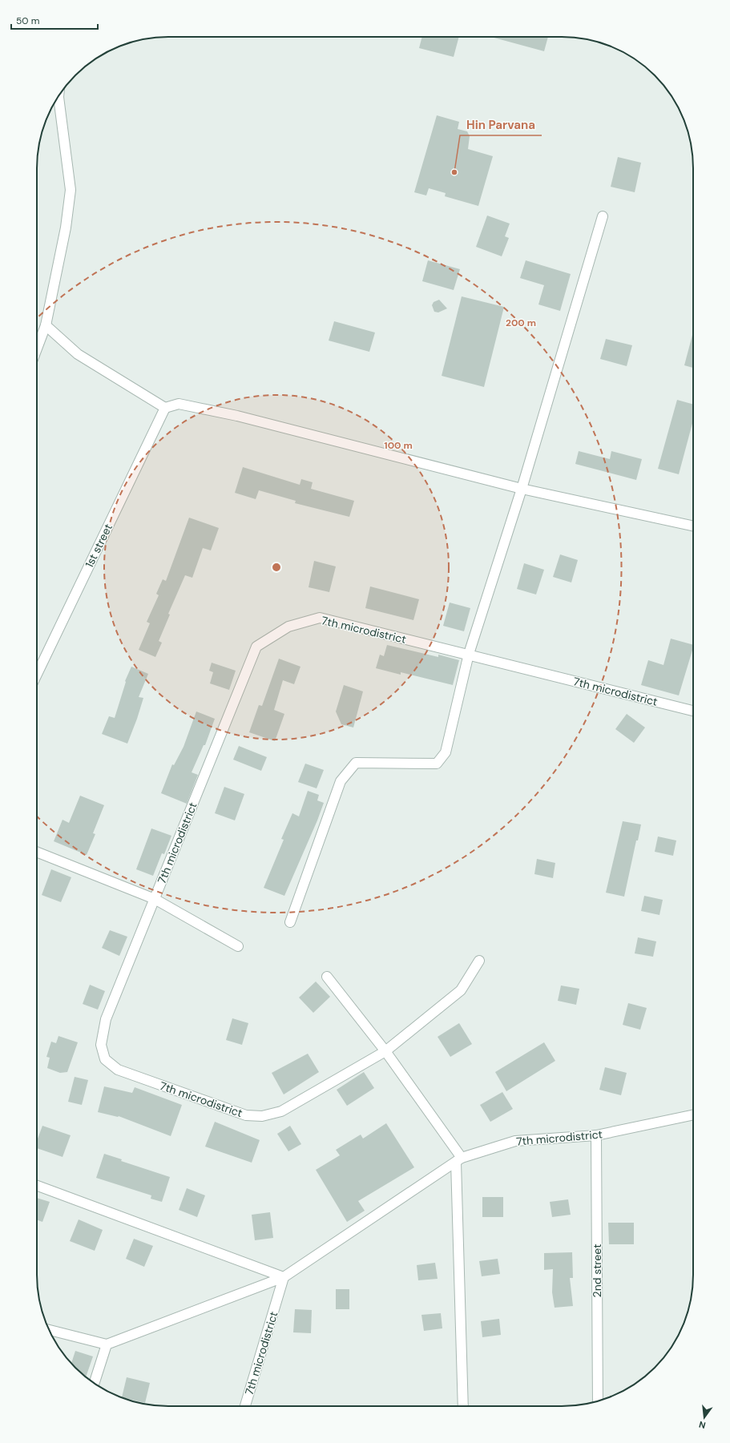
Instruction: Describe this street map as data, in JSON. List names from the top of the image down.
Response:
{
  "streets": {
    "street": ["1st street", "7th microdistrict", "2nd street"]
  },
  "crossings": [
    ["7th microdistrict", "2nd street"]
  ],
  "places": ["Hin Parvana"],
  "scale_bar": "50 m",
  "north": "bottom",
  "rings": ["200 m", "100 m"]
}
